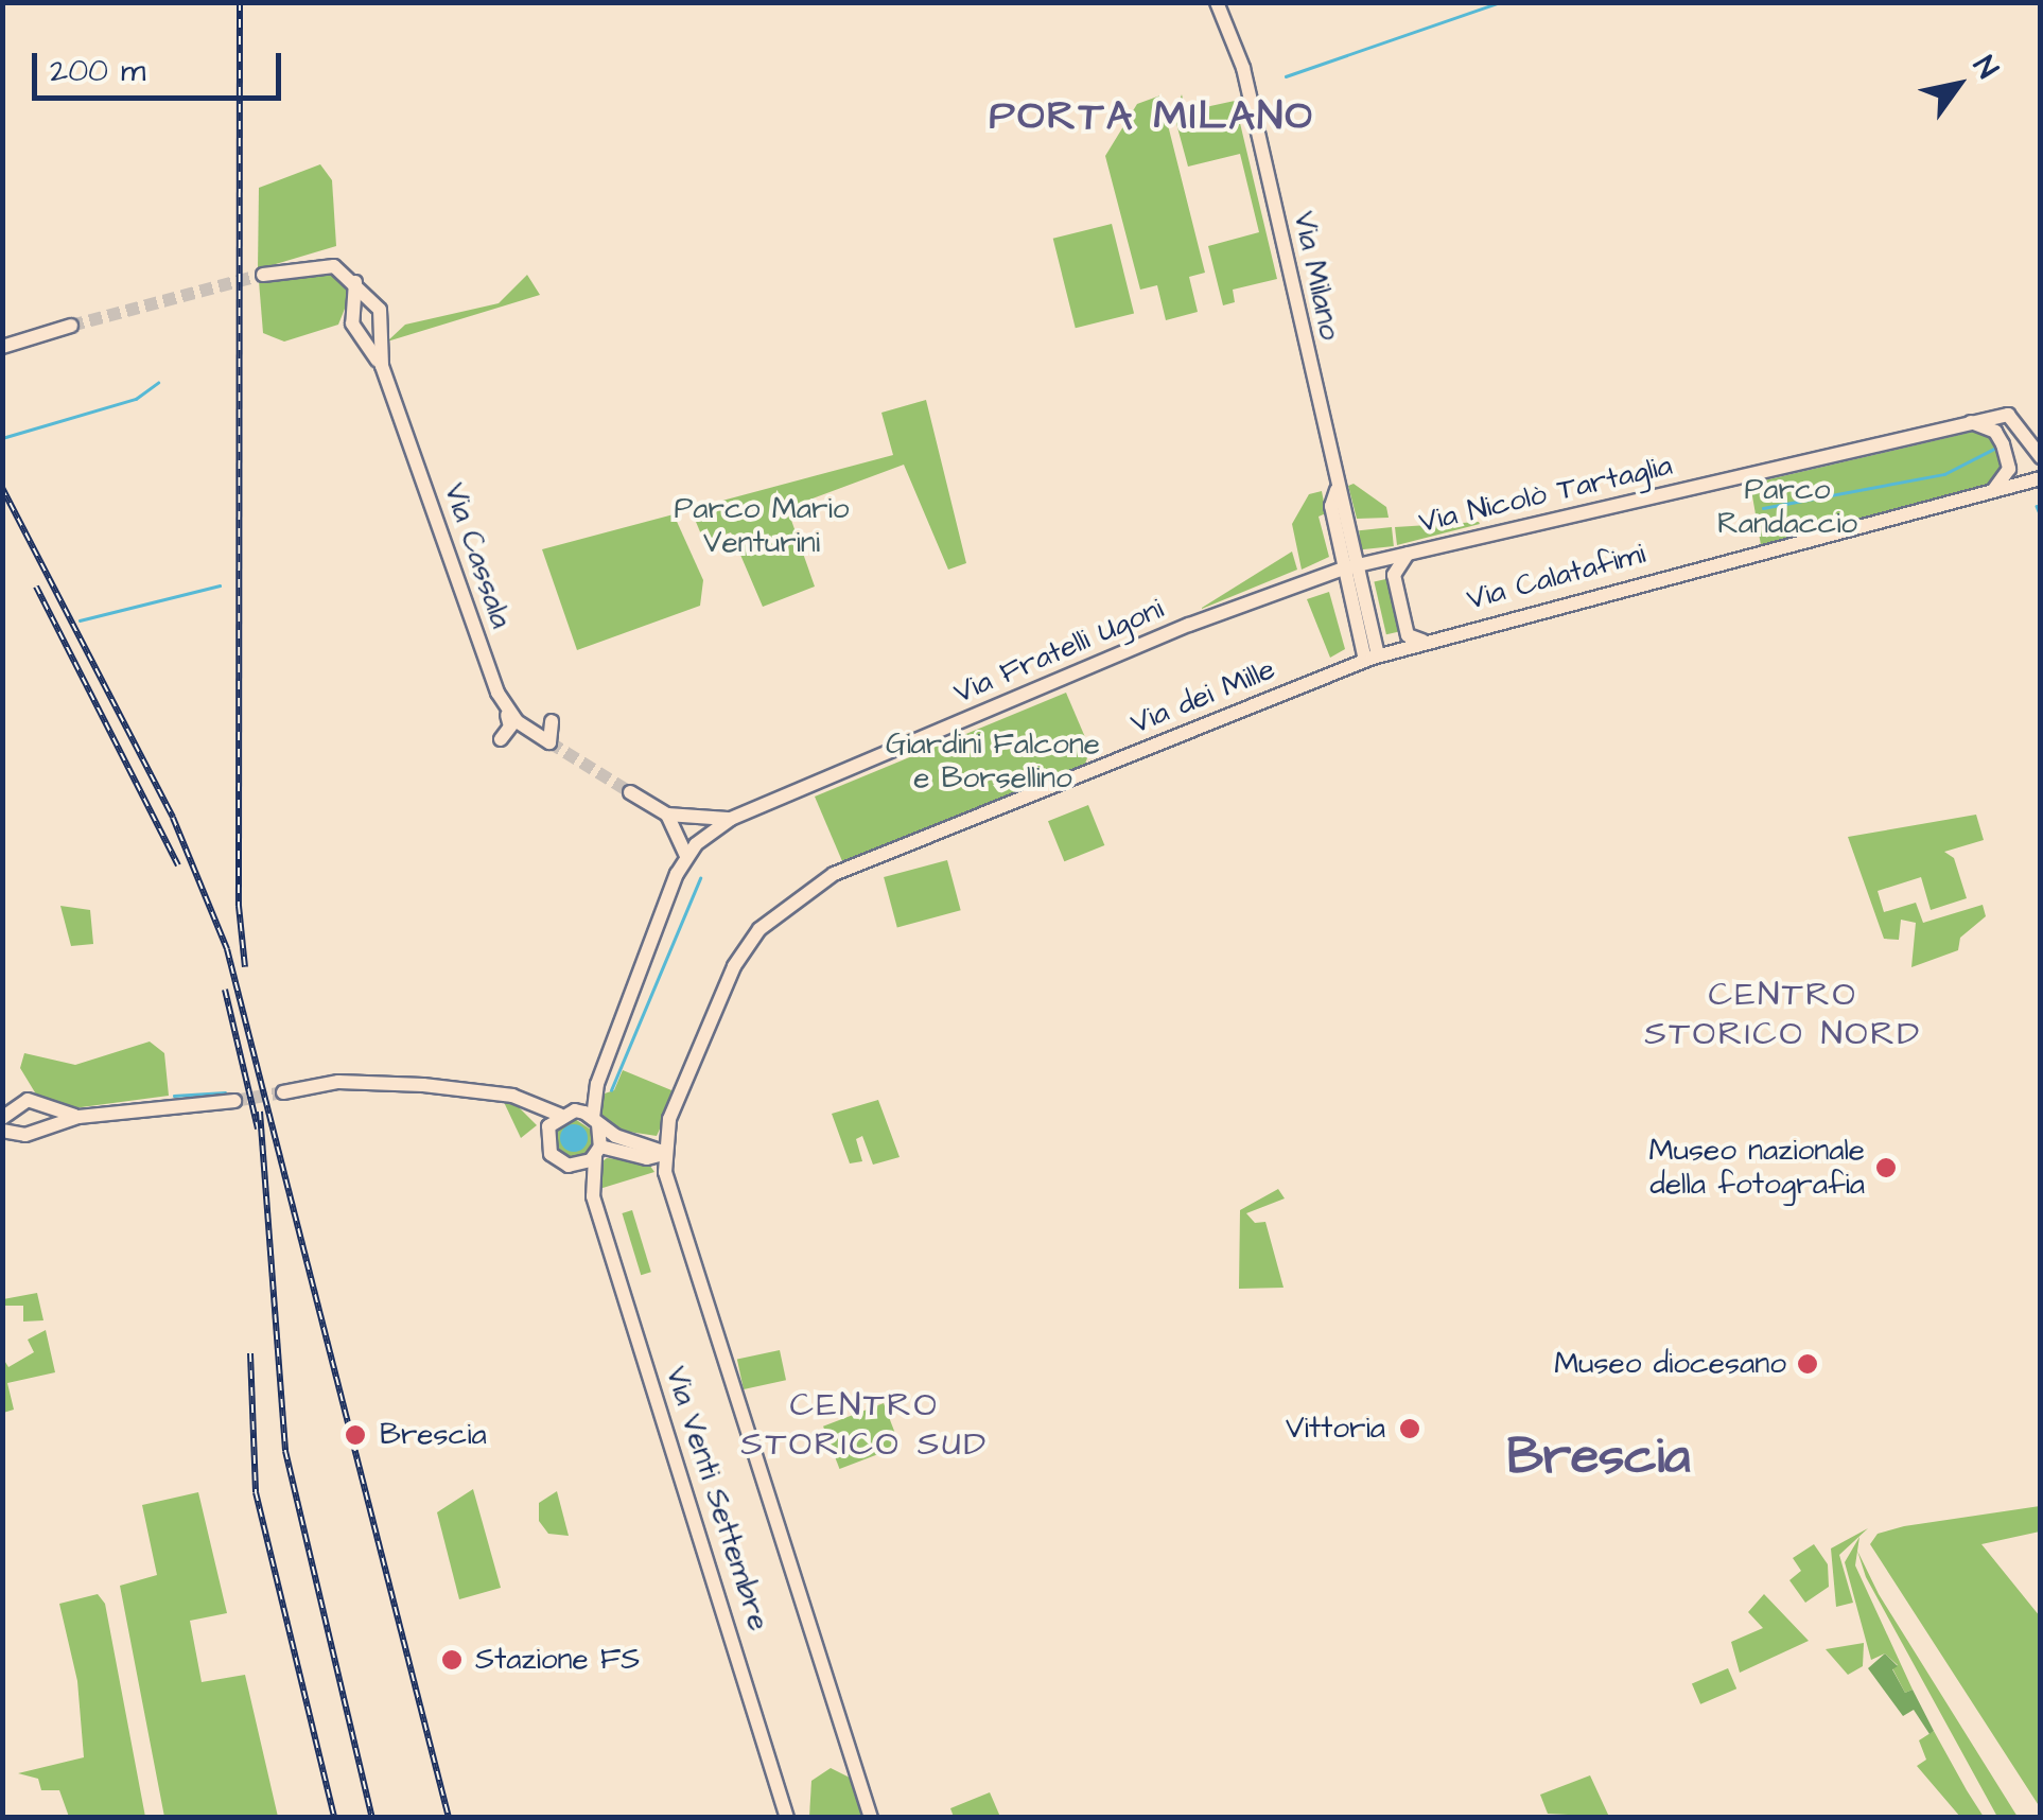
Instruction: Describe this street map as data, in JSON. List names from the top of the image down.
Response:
{
  "streets": {
    "main road": [
      "Via Milano",
      "Via Nicolò Tartaglia",
      "Via Cassala",
      "Via Calatafimi",
      "Via Fratelli Ugoni",
      "Via dei Mille",
      "Via Venti Settembre"
    ]
  },
  "crossings": [
    ["Via Milano", "Via Nicolò Tartaglia"],
    ["Via Milano", "Via Calatafimi"],
    ["Via Milano", "Via Fratelli Ugoni"],
    ["Via Milano", "Via dei Mille"],
    ["Via Nicolò Tartaglia", "Via Fratelli Ugoni"],
    ["Via Calatafimi", "Via dei Mille"],
    ["Via Fratelli Ugoni", "Via Venti Settembre"]
  ],
  "districts": [
    "PORTA MILANO",
    "CENTRO STORICO NORD",
    "CENTRO STORICO SUD",
    "Brescia"
  ],
  "parks": ["Parco Randaccio", "Parco Mario Venturini", "Giardini Falcone e Borsellino"],
  "places": [
    "Museo nazionale della fotografia",
    "Museo diocesano",
    "Vittoria",
    "Brescia",
    "Stazione FS"
  ],
  "scale_bar": "200 m",
  "north": "top right"
}
